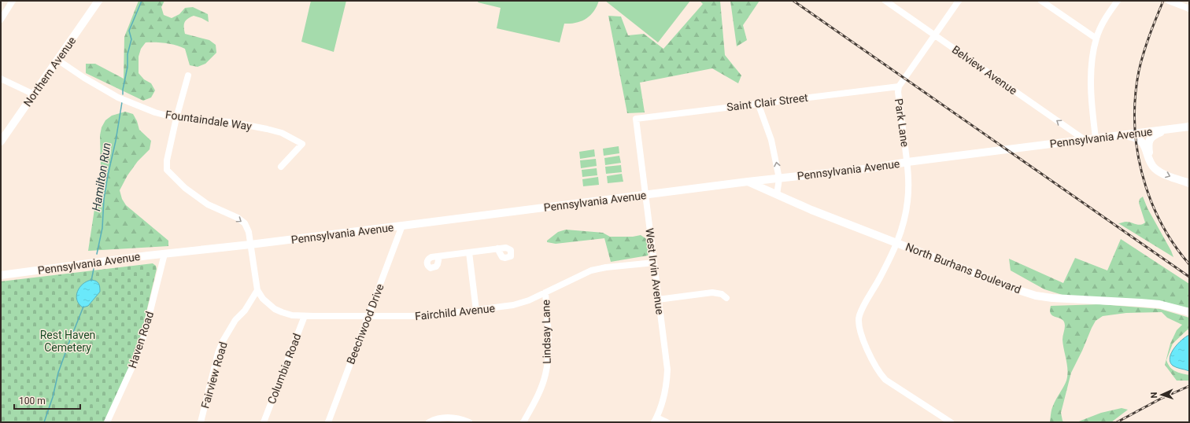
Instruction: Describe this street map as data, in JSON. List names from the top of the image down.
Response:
{
  "streets": {
    "main road": ["Northern Avenue", "Pennsylvania Avenue", "North Burhans Boulevard"],
    "street": [
      "Belview Avenue",
      "Saint Clair Street",
      "Fountaindale Way",
      "Park Lane",
      "West Irvin Avenue",
      "Fairchild Avenue",
      "Beechwood Drive",
      "Lindsay Lane",
      "Haven Road",
      "Columbia Road",
      "Fairview Road"
    ]
  },
  "crossings": [
    ["Belview Avenue", "Park Lane"],
    ["Belview Avenue", "Pennsylvania Avenue"],
    ["Northern Avenue", "Fountaindale Way"],
    ["Saint Clair Street", "Park Lane"],
    ["Saint Clair Street", "West Irvin Avenue"],
    ["Park Lane", "Pennsylvania Avenue"],
    ["Park Lane", "North Burhans Boulevard"],
    ["Pennsylvania Avenue", "North Burhans Boulevard"],
    ["Pennsylvania Avenue", "West Irvin Avenue"],
    ["Pennsylvania Avenue", "Beechwood Drive"],
    ["Pennsylvania Avenue", "Haven Road"],
    ["West Irvin Avenue", "Fairchild Avenue"],
    ["Fairchild Avenue", "Beechwood Drive"],
    ["Fairchild Avenue", "Lindsay Lane"],
    ["Fairchild Avenue", "Columbia Road"],
    ["Fairchild Avenue", "Fairview Road"]
  ],
  "one_way": ["Belview Avenue"],
  "water": ["Hamilton Run"],
  "parks": ["Rest Haven Cemetery"],
  "scale_bar": "100 m",
  "north": "left"
}
